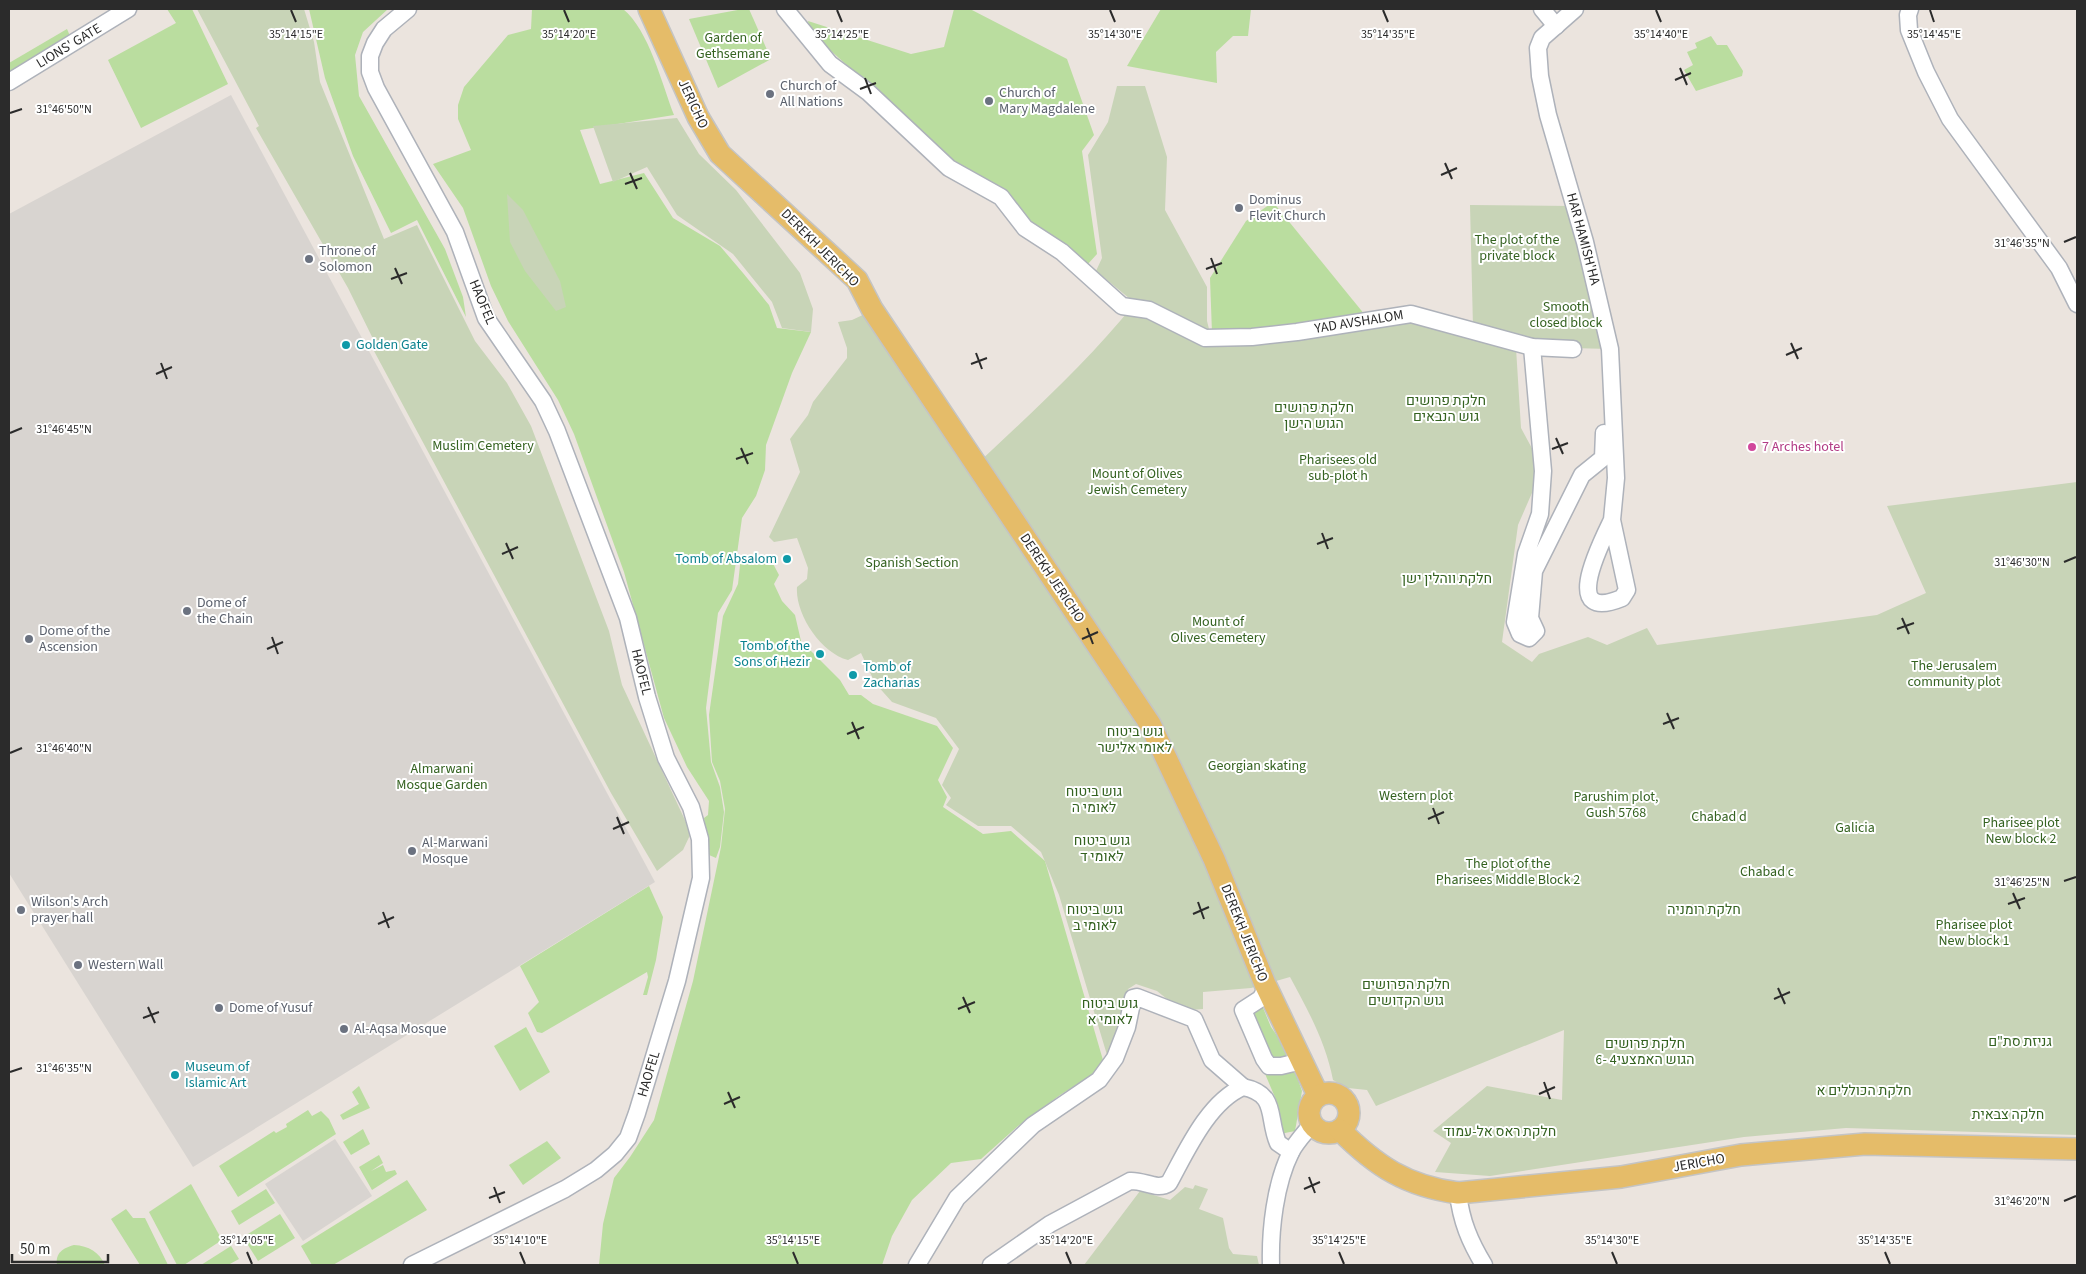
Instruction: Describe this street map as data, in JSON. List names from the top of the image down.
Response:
{
  "streets": {
    "main road": ["JERICHO", "DEREKH JERICHO"],
    "street": [
      "LIONS' GATE",
      "HAR HAMISH'HA",
      "HAOFEL",
      "YAD AVSHALOM"
    ]
  },
  "crossings": [
    ["JERICHO", "DEREKH JERICHO"]
  ],
  "parks": [
    "Garden of Gethsemane",
    "The plot of the private block",
    "Smooth closed block",
    "חלקת פרושים גוש הנבאים",
    "חלקת פרושים הגוש הישן",
    "Muslim Cemetery",
    "Pharisees old sub-plot h",
    "Mount of Olives Jewish Cemetery",
    "Spanish Section",
    "חלקת ווהלין ישן",
    "Mount of Olives Cemetery",
    "The Jerusalem community plot",
    "גוש ביטוח לאומי אלישר",
    "Georgian skating",
    "Almarwani Mosque Garden",
    "גוש ביטוח לאומי ה",
    "Western plot",
    "Parushim plot, Gush 5768",
    "Chabad d",
    "Pharisee plot New block 2",
    "Galicia",
    "גוש ביטוח לאומי ד",
    "The plot of the Pharisees Middle Block 2",
    "Chabad c",
    "גוש ביטוח לאומי ב",
    "חלקת רומניה",
    "Pharisee plot New block 1",
    "חלקת הפרושים גוש הקדושים",
    "גוש ביטוח לאומי א",
    "גניזת סת\"ם",
    "חלקת פרושים הגוש האמצעי4 -6",
    "חלקת הכוללים א",
    "חלקה צבאית",
    "חלקת ראס אל-עמוד"
  ],
  "places": [
    "Church of All Nations",
    "Church of Mary Magdalene",
    "Dominus Flevit Church",
    "Throne of Solomon",
    "Golden Gate",
    "7 Arches hotel",
    "Tomb of Absalom",
    "Dome of the Chain",
    "Dome of the Ascension",
    "Tomb of the Sons of Hezir",
    "Tomb of Zacharias",
    "Al-Marwani Mosque",
    "Wilson's Arch prayer hall",
    "Western Wall",
    "Dome of Yusuf",
    "Al-Aqsa Mosque",
    "Museum of Islamic Art"
  ],
  "scale_bar": "50 m",
  "coordinates": [
    "35°14'15\"E",
    "35°14'20\"E",
    "35°14'25\"E",
    "35°14'30\"E",
    "35°14'35\"E",
    "35°14'40\"E",
    "35°14'45\"E",
    "31°46'50\"N",
    "31°46'35\"N",
    "31°46'45\"N",
    "31°46'30\"N",
    "31°46'40\"N",
    "31°46'25\"N",
    "31°46'20\"N",
    "35°14'05\"E",
    "35°14'10\"E"
  ]
}
